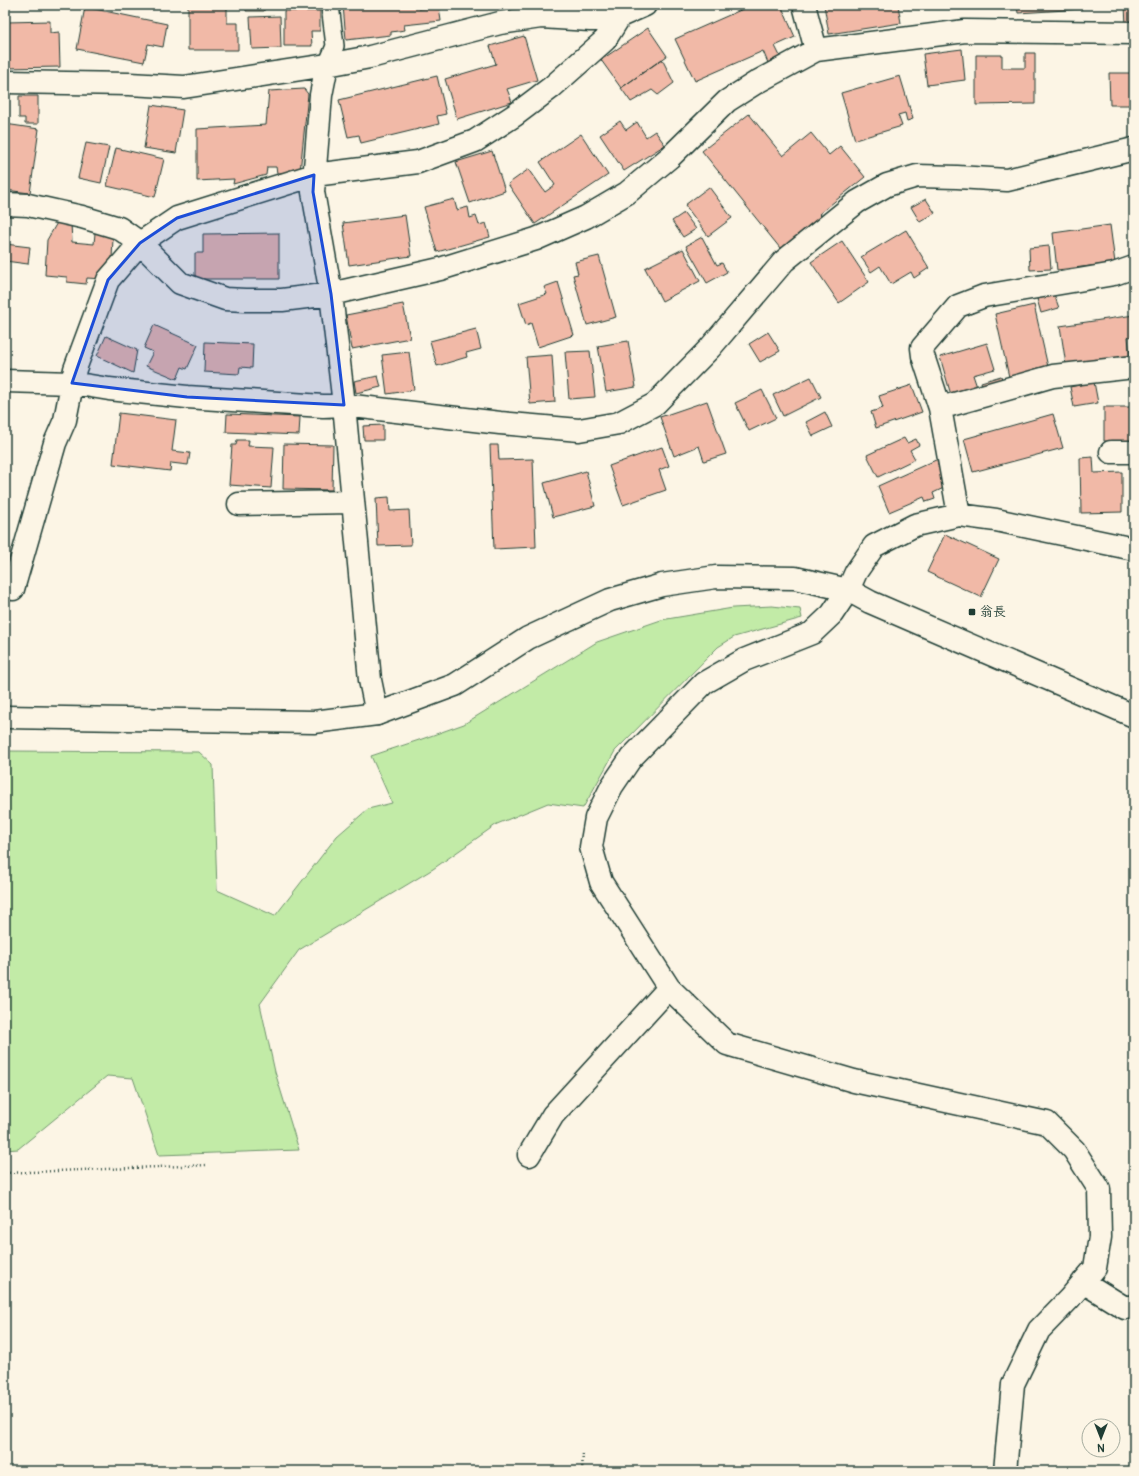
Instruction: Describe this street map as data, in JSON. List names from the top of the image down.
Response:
{
  "places": {
    "transit": ["翁長"]
  },
  "north": "bottom"
}
